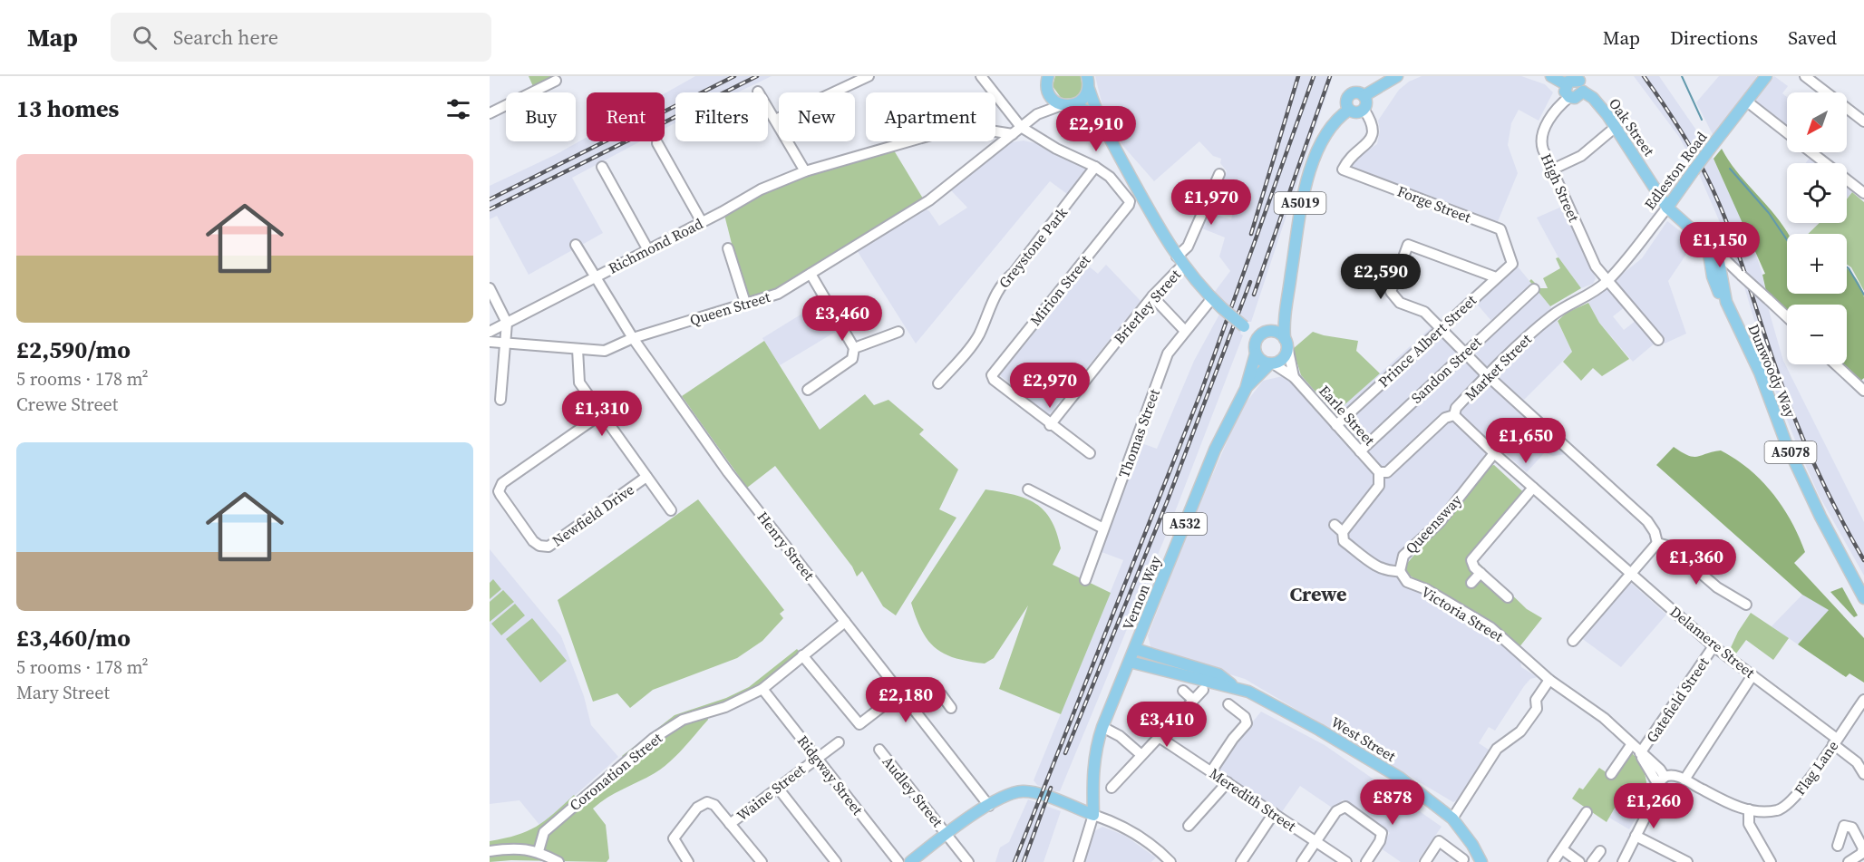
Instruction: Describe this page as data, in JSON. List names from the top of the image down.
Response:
{
  "streets": {
    "main road": [
      "Oak Street",
      "Edleston Road",
      "A5019",
      "Dunwoody Way",
      "A5078",
      "A532",
      "Vernon Way",
      "West Street"
    ],
    "street": [
      "High Street",
      "Forge Street",
      "Richmond Road",
      "Greystone Park",
      "Mirion Street",
      "Brierley Street",
      "Queen Street",
      "Prince Albert Street",
      "Market Street",
      "Sandon Street",
      "Earle Street",
      "Thomas Street",
      "Newfield Drive",
      "Queensway",
      "Henry Street",
      "Victoria Street",
      "Delamere Street",
      "Gatefield Street",
      "Flag Lane",
      "Coronation Street",
      "Ridgway Street",
      "Audley Street",
      "Waine Street",
      "Meredith Street"
    ]
  },
  "crossings": [
    ["Oak Street", "Edleston Road"],
    ["Oak Street", "High Street"],
    ["Oak Street", "Dunwoody Way"],
    ["Edleston Road", "High Street"],
    ["Edleston Road", "Market Street"],
    ["High Street", "Market Street"],
    ["A5019", "Forge Street"],
    ["A5019", "Earle Street"],
    ["A5019", "Vernon Way"],
    ["Forge Street", "Prince Albert Street"],
    ["Richmond Road", "Queen Street"],
    ["Richmond Road", "Henry Street"],
    ["Greystone Park", "Mirion Street"],
    ["Mirion Street", "Brierley Street"],
    ["Queen Street", "Henry Street"],
    ["Prince Albert Street", "Earle Street"],
    ["Market Street", "Earle Street"],
    ["Market Street", "Delamere Street"],
    ["Sandon Street", "Earle Street"],
    ["Earle Street", "Vernon Way"],
    ["Queensway", "Victoria Street"],
    ["Queensway", "Delamere Street"],
    ["Henry Street", "Coronation Street"],
    ["Vernon Way", "West Street"],
    ["Victoria Street", "Gatefield Street"],
    ["Victoria Street", "Flag Lane"],
    ["Delamere Street", "Gatefield Street"],
    ["Delamere Street", "Flag Lane"],
    ["Coronation Street", "Ridgway Street"],
    ["Ridgway Street", "Waine Street"]
  ],
  "districts": ["Crewe"],
  "north": "bottom left",
  "page": {
    "header": "Map",
    "search": "Search here",
    "nav": ["Map", "Directions", "Saved"],
    "heading": "13 homes",
    "map_buttons": ["+", "−"],
    "chip": [
      "Buy",
      "Rent",
      "Filters",
      "New",
      "Apartment"
    ],
    "price": [
      "£2,910",
      "£1,970",
      "£1,150",
      "£2,590",
      "£3,460",
      "£2,970",
      "£1,310",
      "£1,650",
      "£1,360",
      "£2,180",
      "£3,410",
      "£878",
      "£1,260"
    ],
    "list": [
      {
        "name": "£2,590/mo",
        "note": "5 rooms · 178 m² · Crewe Street"
      },
      {
        "name": "£3,460/mo",
        "note": "5 rooms · 178 m² · Mary Street"
      }
    ]
  }
}
